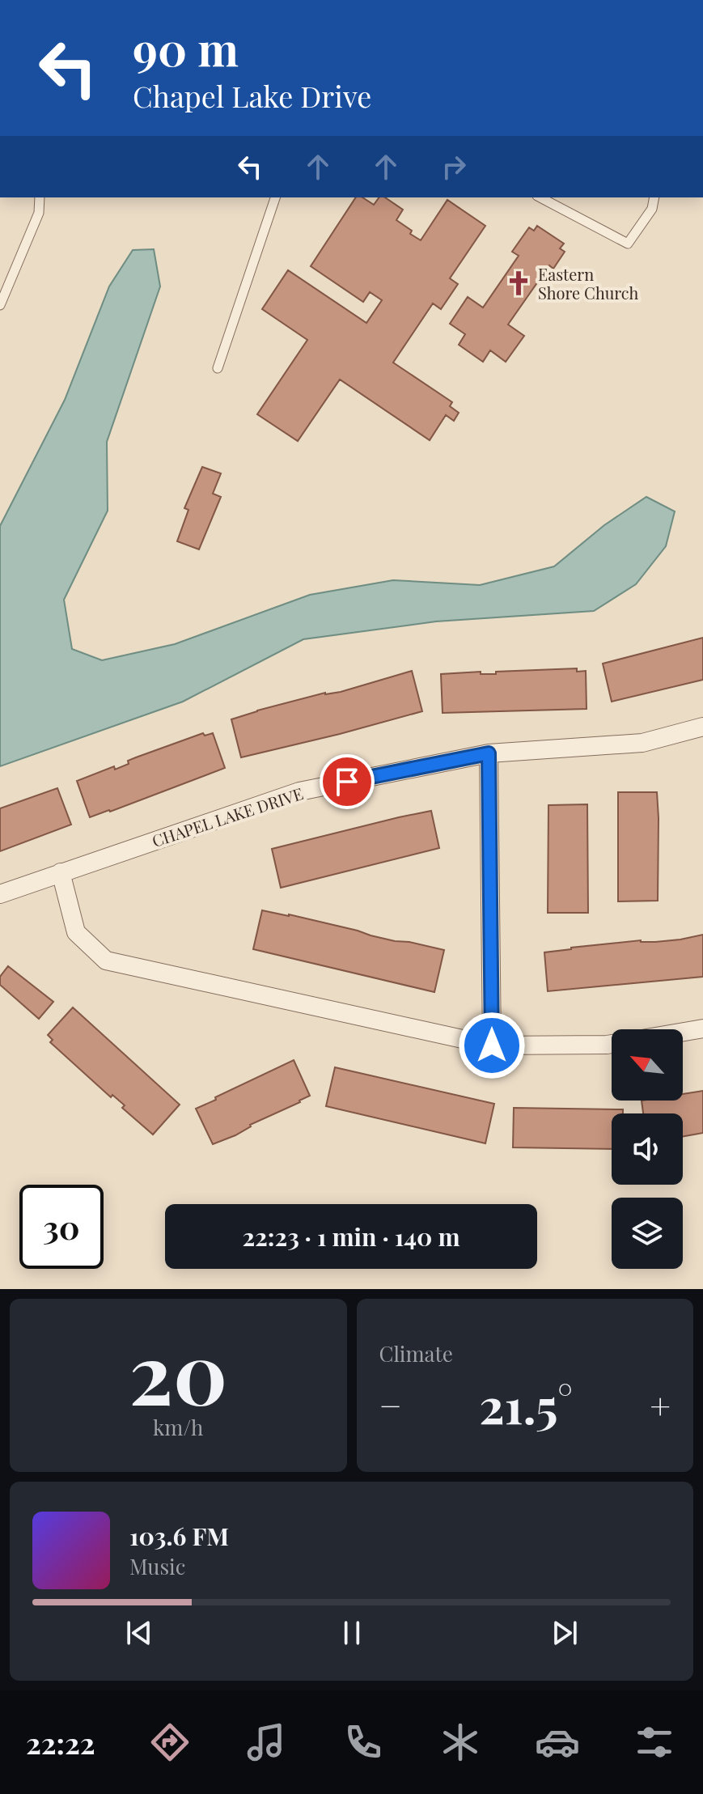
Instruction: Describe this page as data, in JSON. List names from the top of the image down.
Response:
{
  "streets": {
    "street": ["CHAPEL LAKE DRIVE"]
  },
  "places": {
    "church": ["Eastern Shore Church"]
  },
  "north": "top left",
  "page": {
    "turn": ["90 m", "Chapel Lake Drive"],
    "limit": "30",
    "trip": "22:23 · 1 min · 140 m",
    "tile": [
      ["20", "km/h"],
      "Climate"
    ],
    "heat": ["−", "21.5°", "+"],
    "song": ["103.6 FM", "Music"],
    "tabs": "22:22"
  }
}
